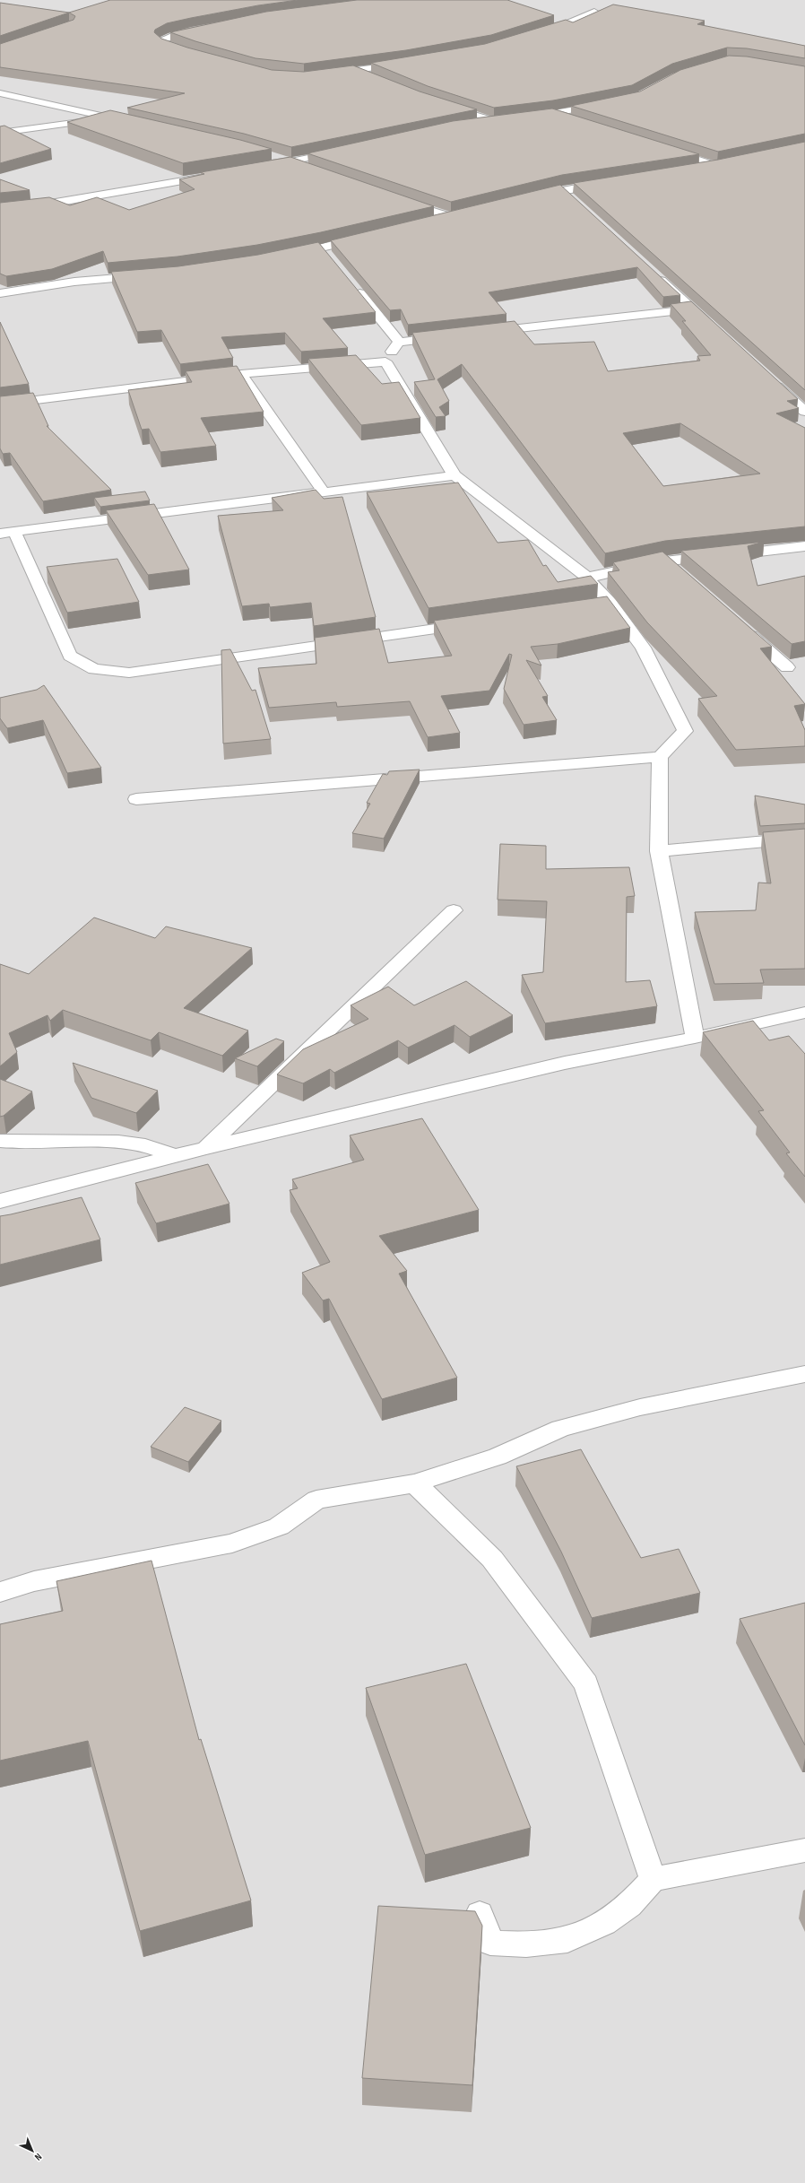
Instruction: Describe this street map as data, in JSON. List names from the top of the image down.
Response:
{
  "north": "bottom right"
}
